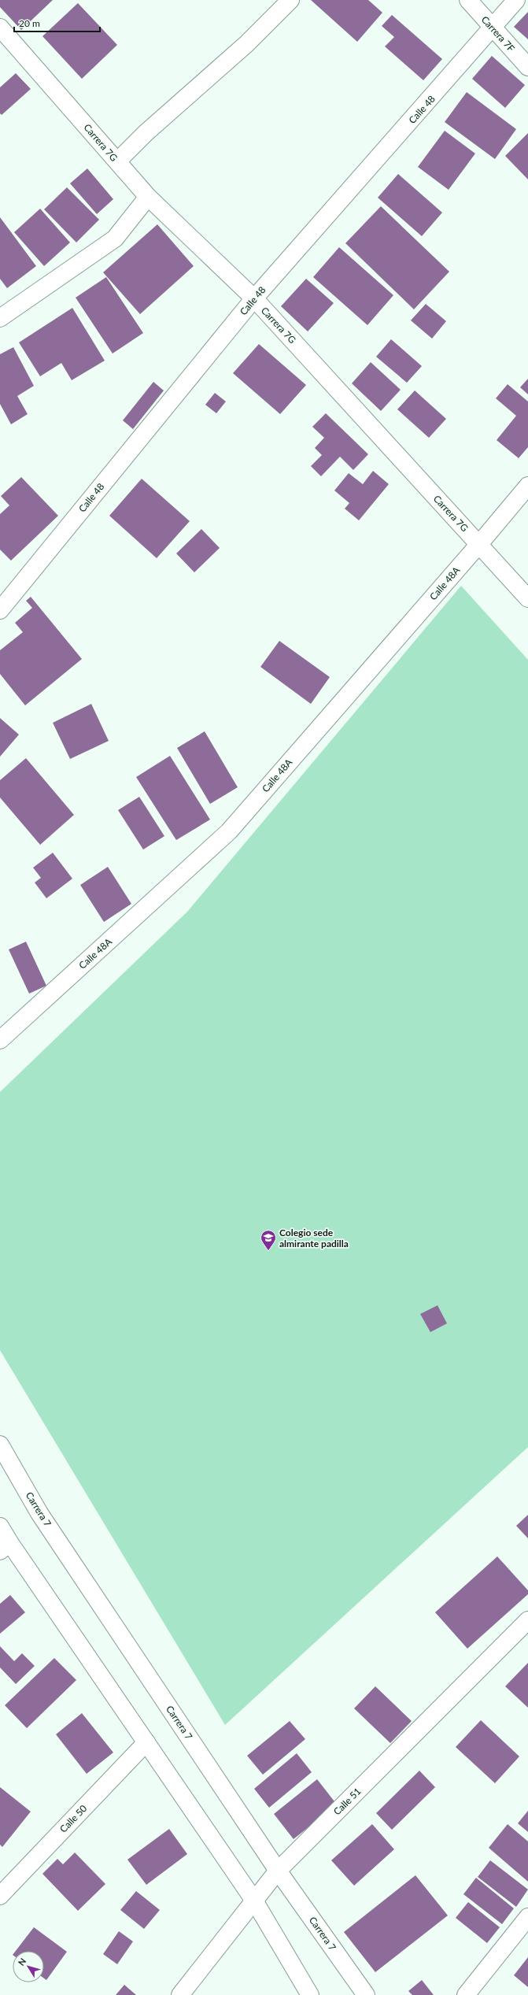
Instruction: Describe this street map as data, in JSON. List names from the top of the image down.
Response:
{
  "streets": {
    "street": [
      "Carrera 7F",
      "Calle 48",
      "Carrera 7G",
      "Calle 48A",
      "Carrera 7",
      "Calle 51",
      "Calle 50"
    ]
  },
  "crossings": [
    ["Carrera 7F", "Calle 48"],
    ["Calle 48", "Carrera 7G"],
    ["Carrera 7G", "Calle 48A"],
    ["Carrera 7", "Calle 51"]
  ],
  "places": {
    "school or university": ["Colegio sede almirante padilla"]
  },
  "scale_bar": "20 m",
  "north": "top left"
}
